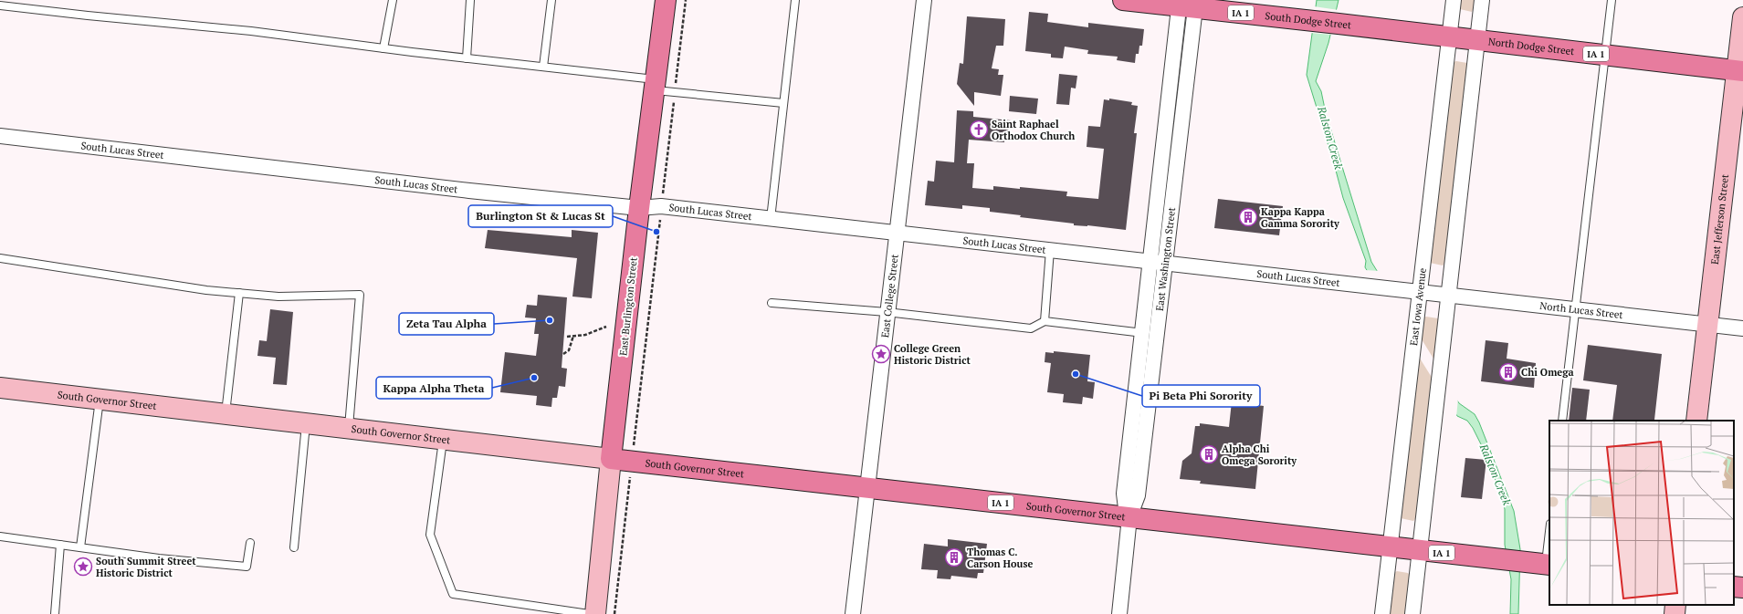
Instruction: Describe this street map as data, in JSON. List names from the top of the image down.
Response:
{
  "streets": {
    "main road": [
      "IA 1",
      "South Dodge Street",
      "North Dodge Street",
      "East Burlington Street",
      "South Governor Street"
    ],
    "street": [
      "South Lucas Street",
      "East Jefferson Street",
      "East Washington Street",
      "East College Street",
      "East Iowa Avenue",
      "North Lucas Street"
    ]
  },
  "crossings": [
    ["IA 1", "East Iowa Avenue"],
    ["IA 1", "South Governor Street"],
    ["South Dodge Street", "North Dodge Street"],
    ["South Dodge Street", "East Washington Street"],
    ["South Dodge Street", "East Iowa Avenue"],
    ["North Dodge Street", "East Jefferson Street"],
    ["North Dodge Street", "East Iowa Avenue"],
    ["South Lucas Street", "East Washington Street"],
    ["South Lucas Street", "East College Street"],
    ["South Lucas Street", "East Burlington Street"],
    ["South Lucas Street", "East Iowa Avenue"],
    ["South Lucas Street", "North Lucas Street"],
    ["East Jefferson Street", "North Lucas Street"],
    ["East Washington Street", "South Governor Street"],
    ["East College Street", "South Governor Street"],
    ["East Burlington Street", "South Governor Street"],
    ["East Iowa Avenue", "North Lucas Street"],
    ["East Iowa Avenue", "South Governor Street"]
  ],
  "water": ["Ralston Creek"],
  "places": {
    "church": ["Saint Raphael Orthodox Church"],
    "building": [
      "Kappa Kappa Gamma Sorority",
      "Chi Omega",
      "Alpha Chi Omega Sorority",
      "Thomas C. Carson House"
    ],
    "other": [
      "Burlington St & Lucas St",
      "Zeta Tau Alpha",
      "Pi Beta Phi Sorority",
      "Kappa Alpha Theta"
    ],
    "place": ["College Green Historic District", "South Summit Street Historic District"]
  }
}
